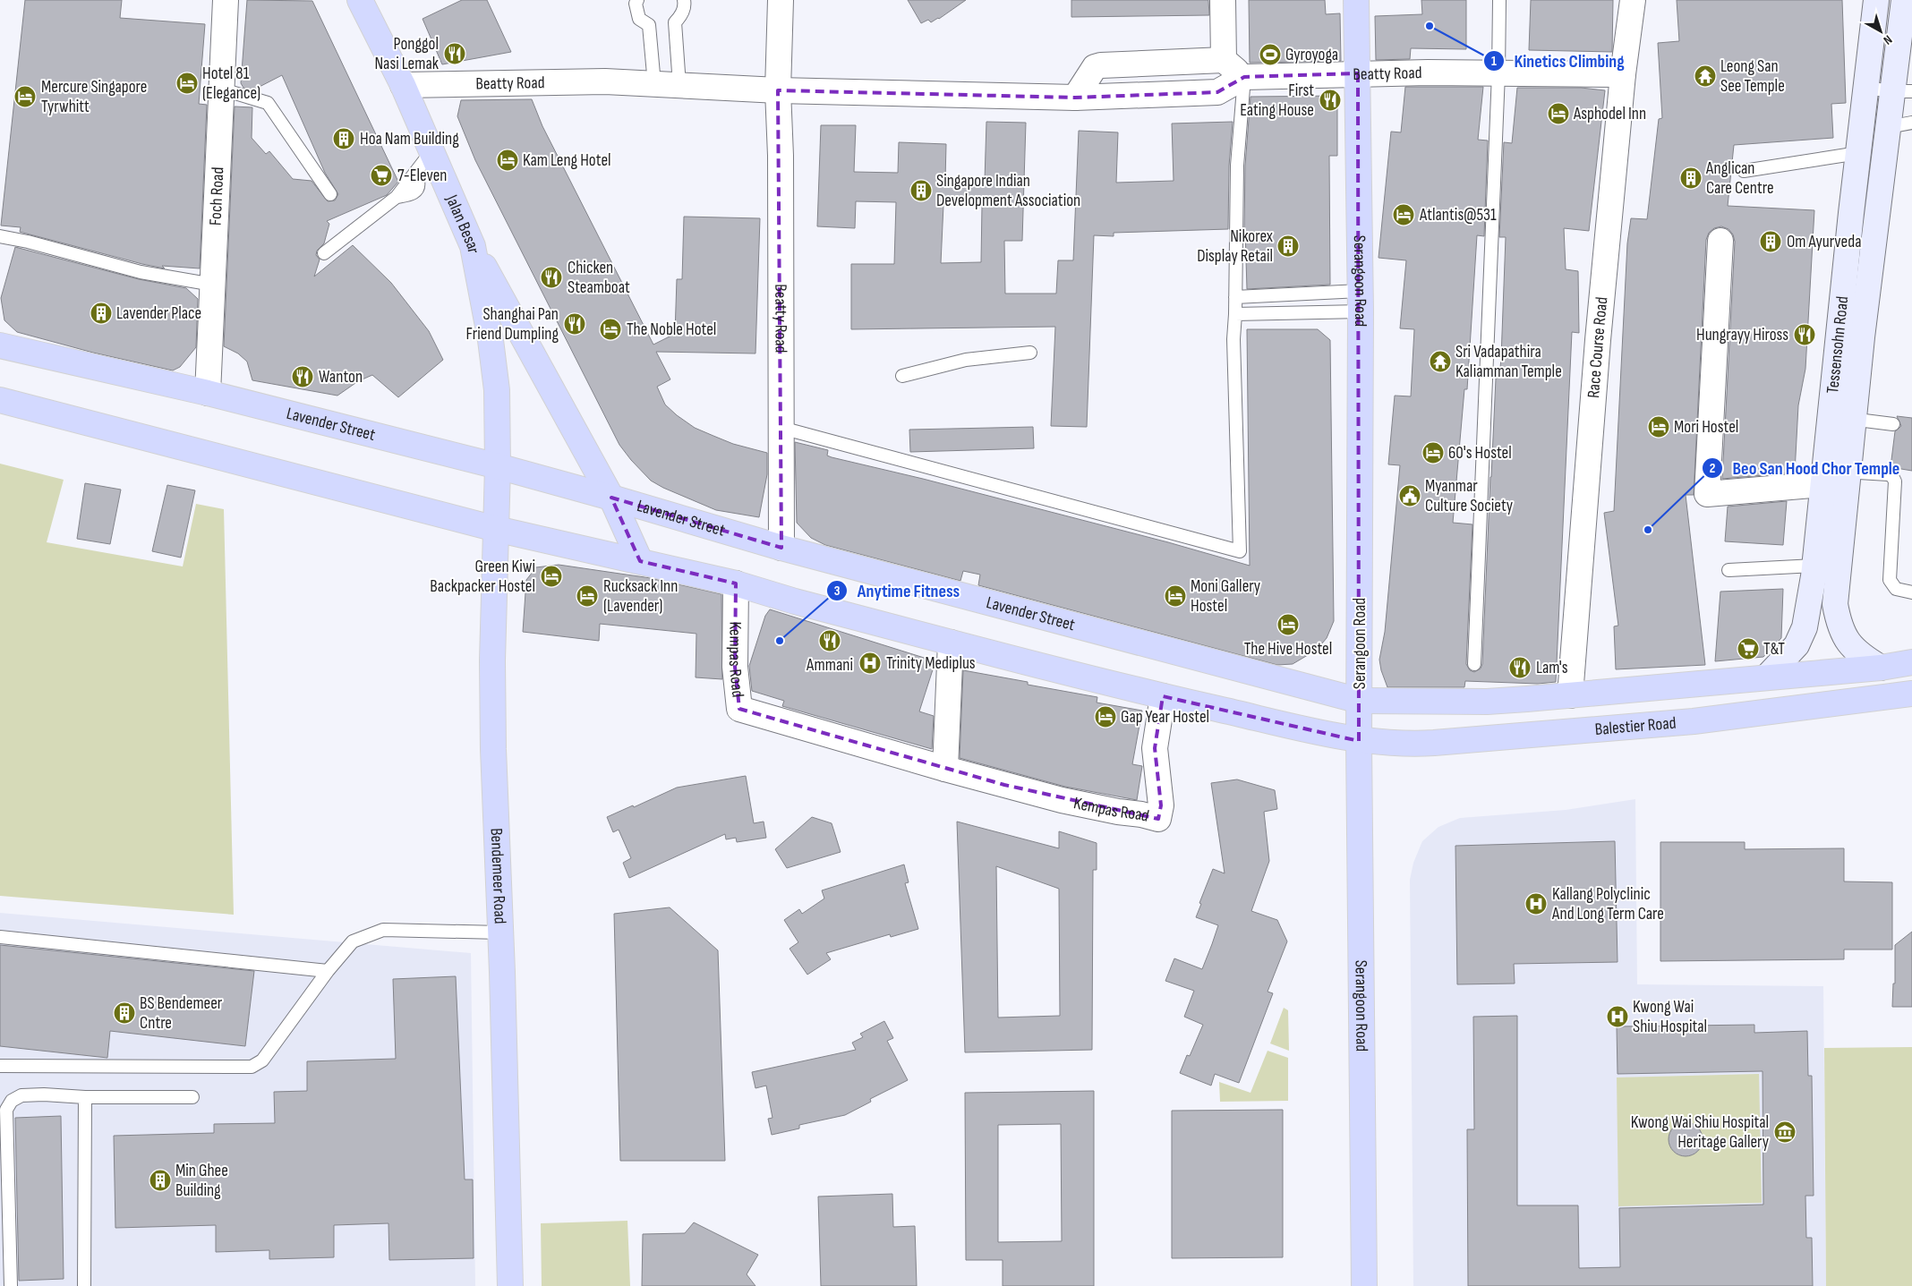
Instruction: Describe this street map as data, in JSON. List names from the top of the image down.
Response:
{
  "streets": {
    "main road": [
      "Jalan Besar",
      "Serangoon Road",
      "Lavender Street",
      "Balestier Road",
      "Bendemeer Road"
    ],
    "street": [
      "Beatty Road",
      "Foch Road",
      "Tessensohn Road",
      "Race Course Road",
      "Kempas Road"
    ]
  },
  "crossings": [
    ["Beatty Road", "Jalan Besar"],
    ["Beatty Road", "Serangoon Road"],
    ["Beatty Road", "Race Course Road"],
    ["Beatty Road", "Lavender Street"],
    ["Foch Road", "Lavender Street"],
    ["Jalan Besar", "Lavender Street"],
    ["Jalan Besar", "Bendemeer Road"],
    ["Serangoon Road", "Lavender Street"],
    ["Serangoon Road", "Balestier Road"],
    ["Lavender Street", "Bendemeer Road"]
  ],
  "places": {
    "other": ["Kinetics Climbing", "Beo San Hood Chor Temple", "Anytime Fitness"],
    "restaurant": [
      "Ponggol Nasi Lemak",
      "First Eating House",
      "Chicken Steamboat",
      "Shanghai Pan Friend Dumpling",
      "Hungrayy Hiross",
      "Wanton",
      "Ammani",
      "Lam's"
    ],
    "sports": ["Gyroyoga"],
    "temple": ["Leong San See Temple", "Sri Vadapathira Kaliamman Temple"],
    "hotel": [
      "Hotel 81 (Elegance)",
      "Mercure Singapore Tyrwhitt",
      "Asphodel Inn",
      "Kam Leng Hotel",
      "Atlantis@531",
      "The Noble Hotel",
      "Mori Hostel",
      "60's Hostel",
      "Green Kiwi Backpacker Hostel",
      "Rucksack Inn (Lavender)",
      "Moni Gallery Hostel",
      "The Hive Hostel",
      "Gap Year Hostel"
    ],
    "building": [
      "Hoa Nam Building",
      "Anglican Care Centre",
      "Singapore Indian Development Association",
      "Om Ayurveda",
      "Nikorex Display Retail",
      "Lavender Place",
      "BS Bendemeer Cntre",
      "Min Ghee Building"
    ],
    "supermarket": ["7-Eleven", "T&T"],
    "public building": ["Myanmar Culture Society"],
    "hospital": ["Trinity Mediplus", "Kallang Polyclinic And Long Term Care", "Kwong Wai Shiu Hospital"],
    "museum": ["Kwong Wai Shiu Hospital Heritage Gallery"]
  },
  "north": "bottom right"
}
